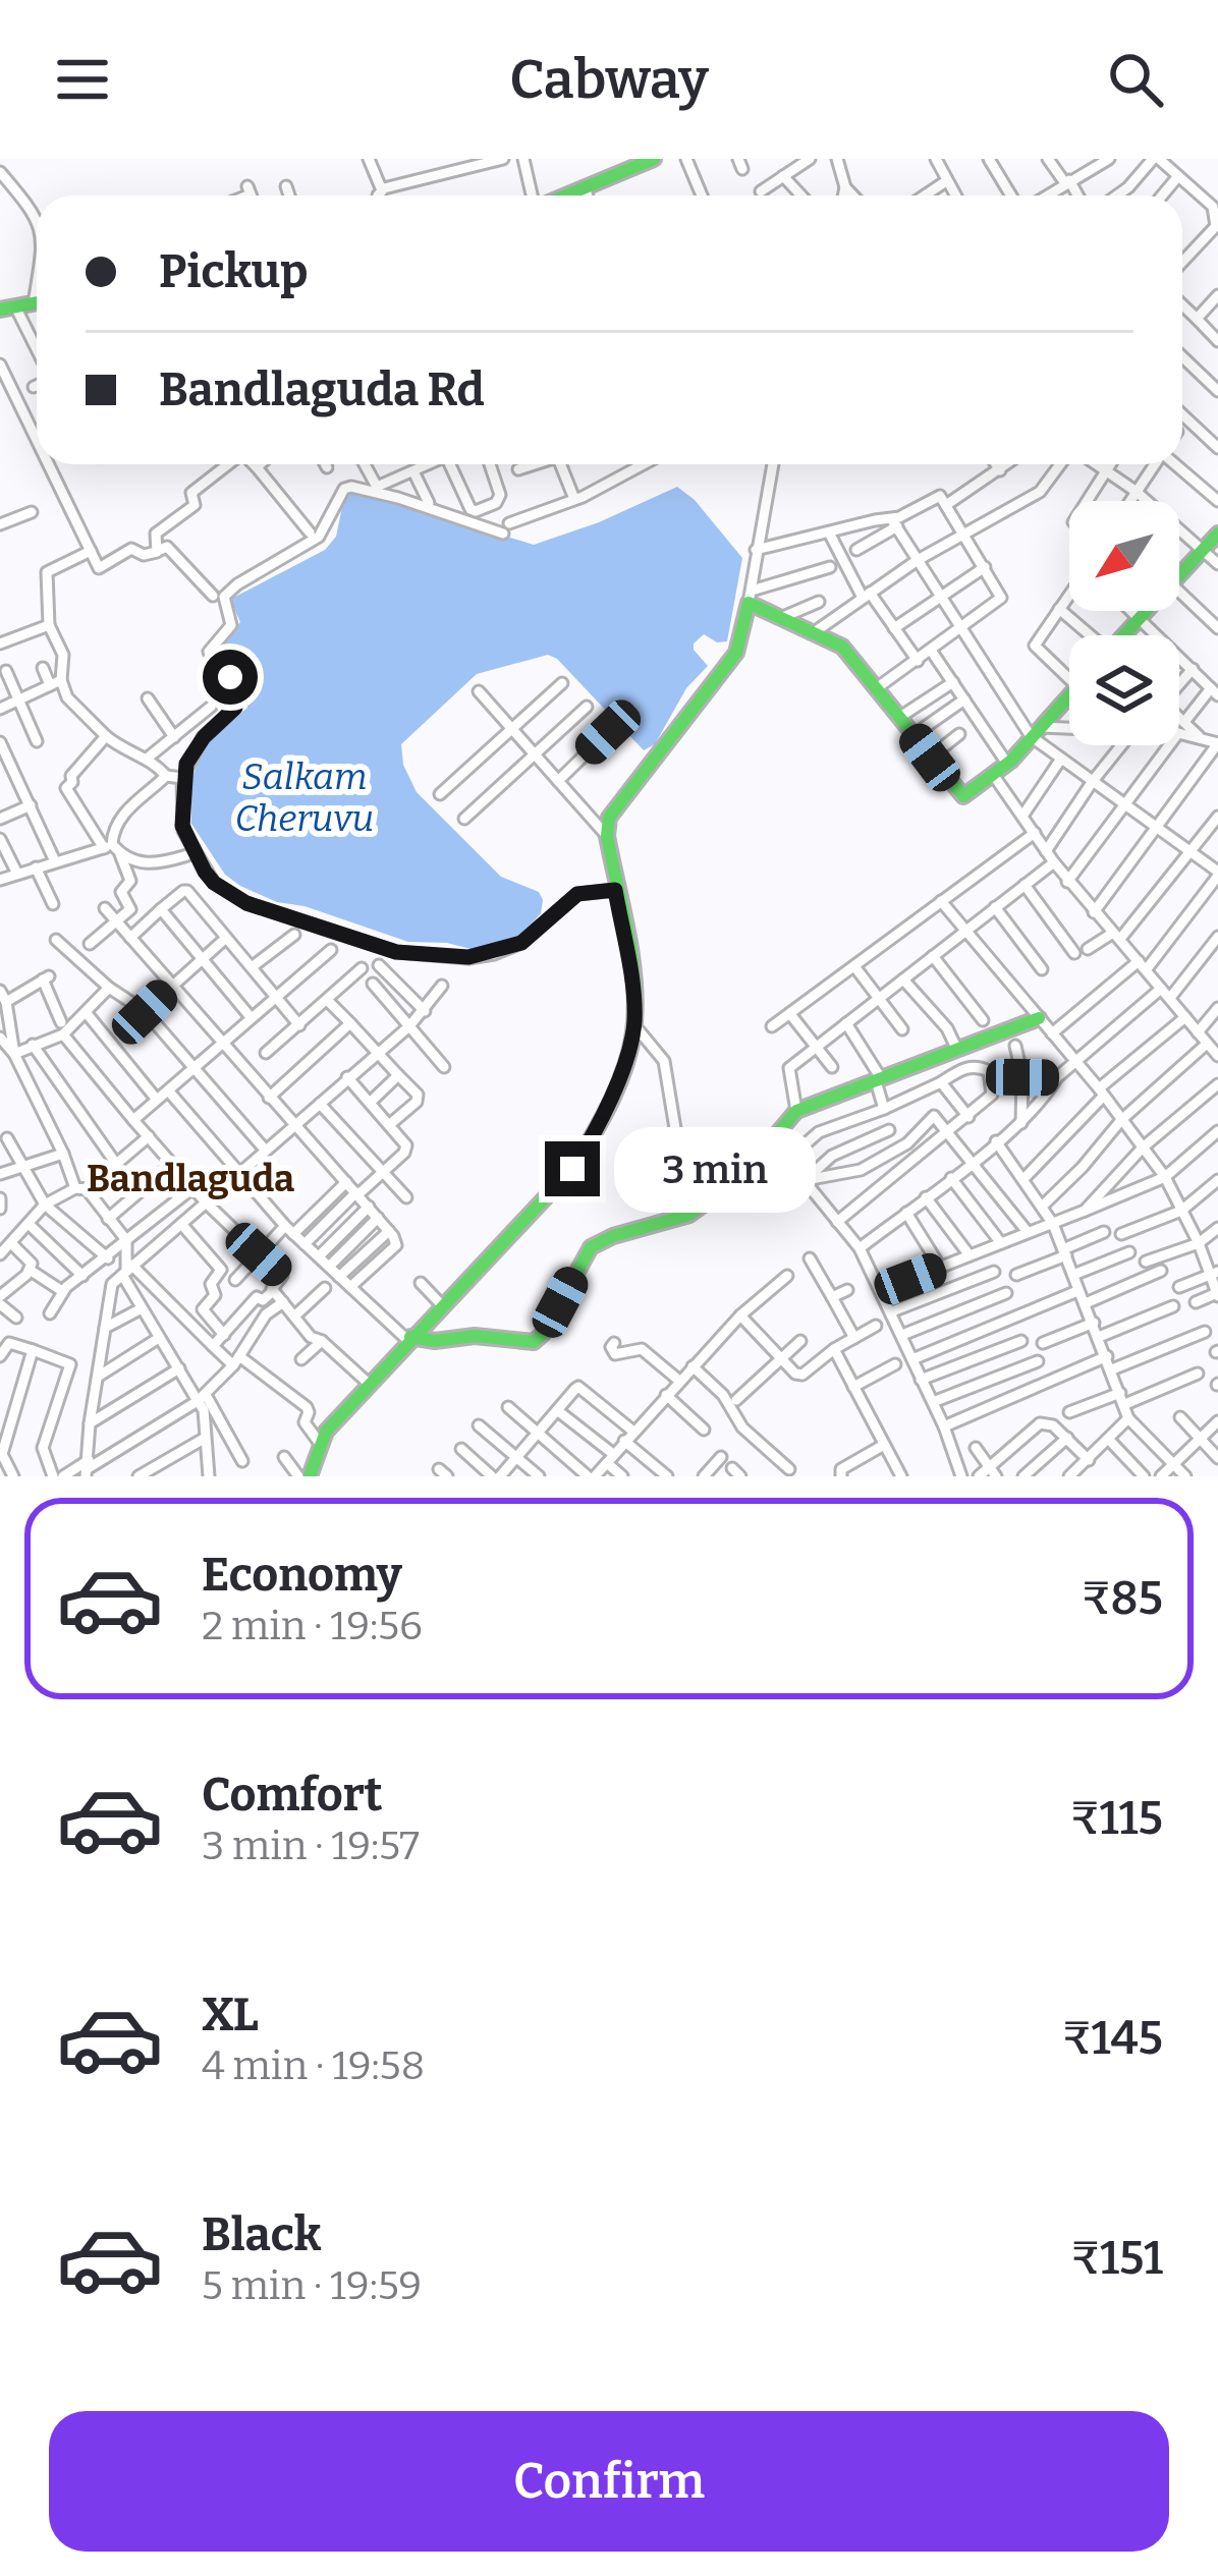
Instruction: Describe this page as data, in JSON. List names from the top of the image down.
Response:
{
  "districts": ["Bandlaguda"],
  "water": ["Salkam Cheruvu"],
  "north": "bottom left",
  "page": {
    "header": "Cabway",
    "banner": ["Pickup", "Bandlaguda Rd"],
    "bubble": "3 min",
    "list": [
      {
        "name": "Economy",
        "note": "2 min · 19:56",
        "value": "₹85"
      },
      {
        "name": "Comfort",
        "note": "3 min · 19:57",
        "value": "₹115"
      },
      {
        "name": "XL",
        "note": "4 min · 19:58",
        "value": "₹145"
      },
      {
        "name": "Black",
        "note": "5 min · 19:59",
        "value": "₹151"
      }
    ],
    "buttons": "Confirm"
  }
}
